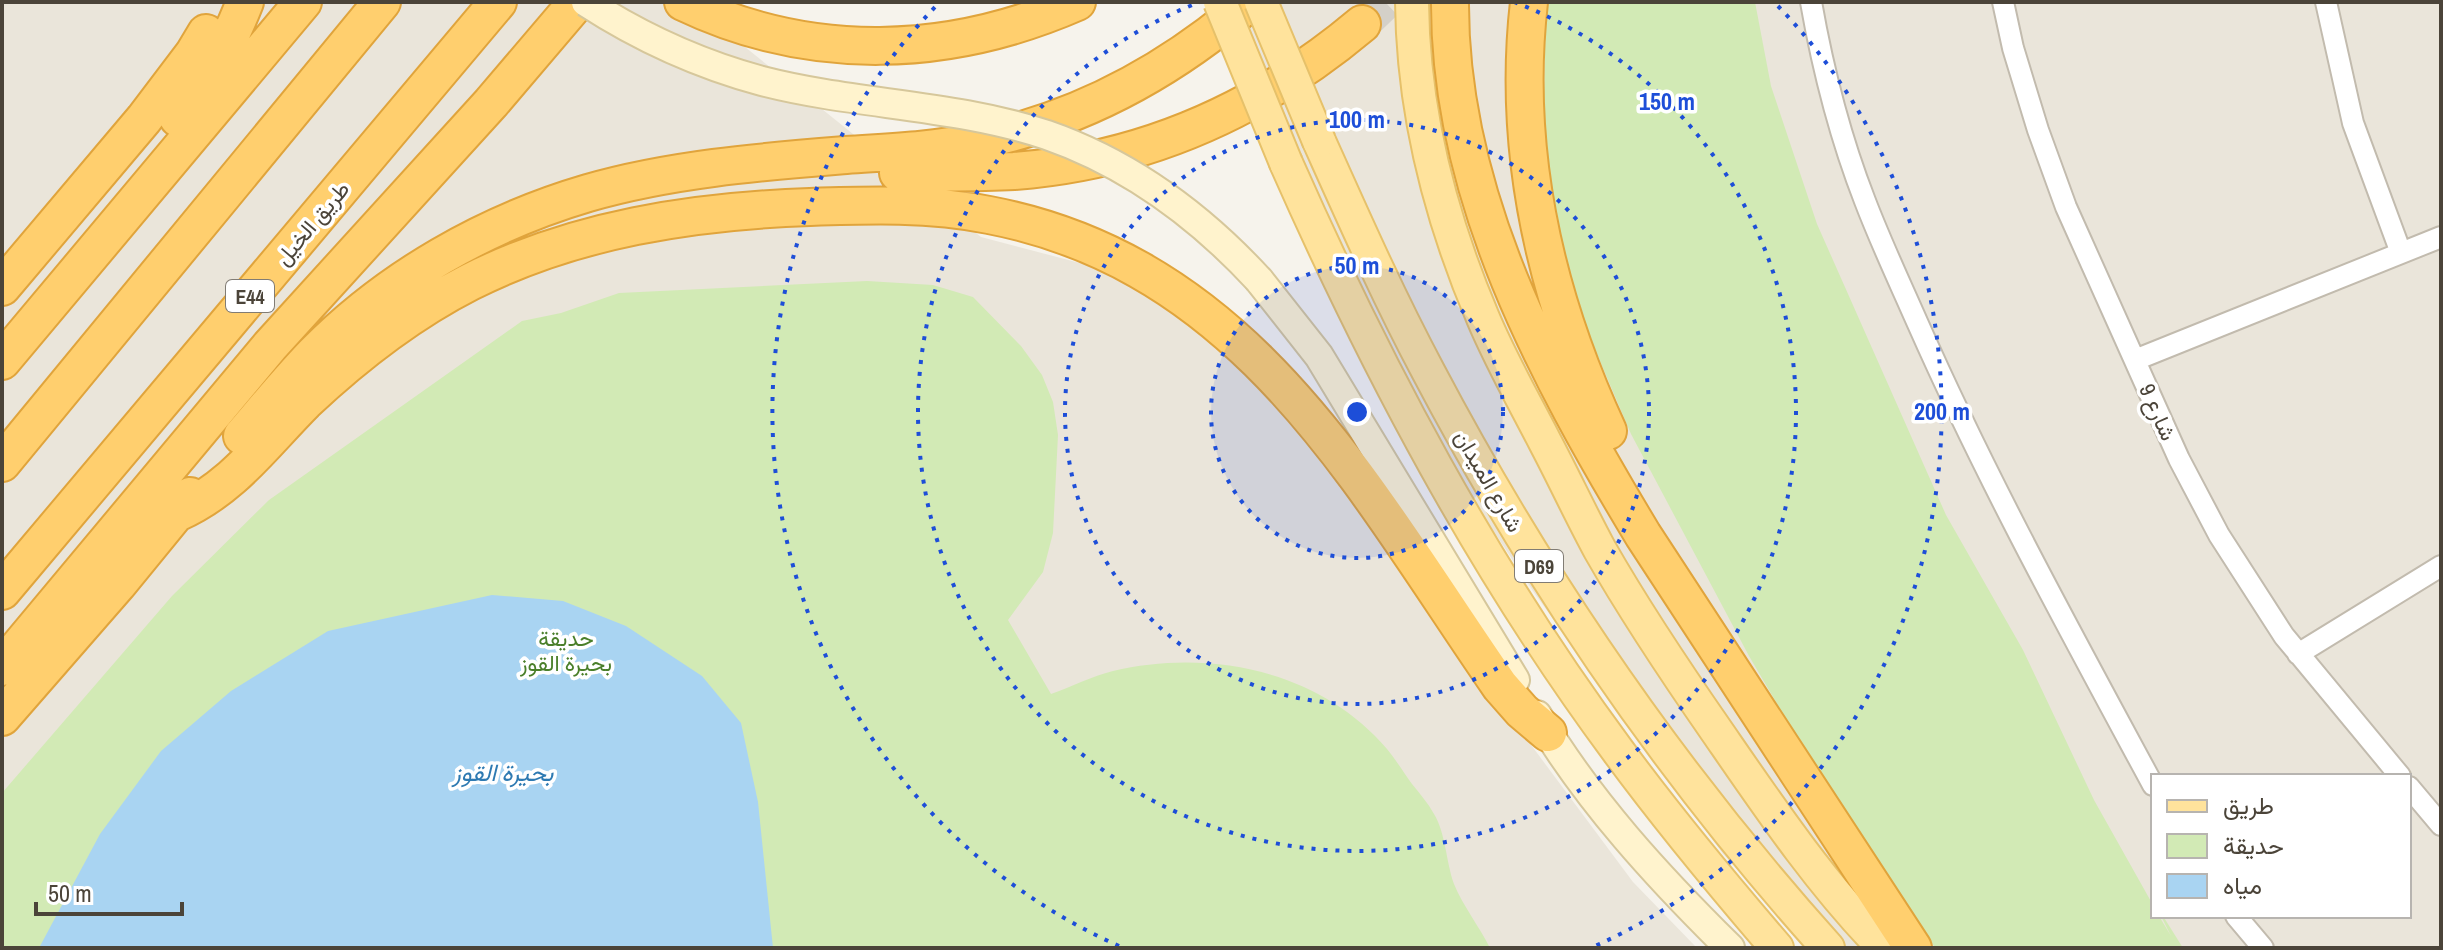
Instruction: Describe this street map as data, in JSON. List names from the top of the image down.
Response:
{
  "streets": {
    "highway": ["طريق الخيل", "E44"],
    "main road": ["شارع الميدان", "D69"],
    "street": ["شارع 9"]
  },
  "water": ["بحيرة القوز"],
  "parks": ["حديقة بحيرة القوز"],
  "legend": ["طريق", "حديقة", "مياه"],
  "scale_bar": "50 m",
  "rings": [
    "150 m",
    "100 m",
    "50 m",
    "200 m"
  ]
}
